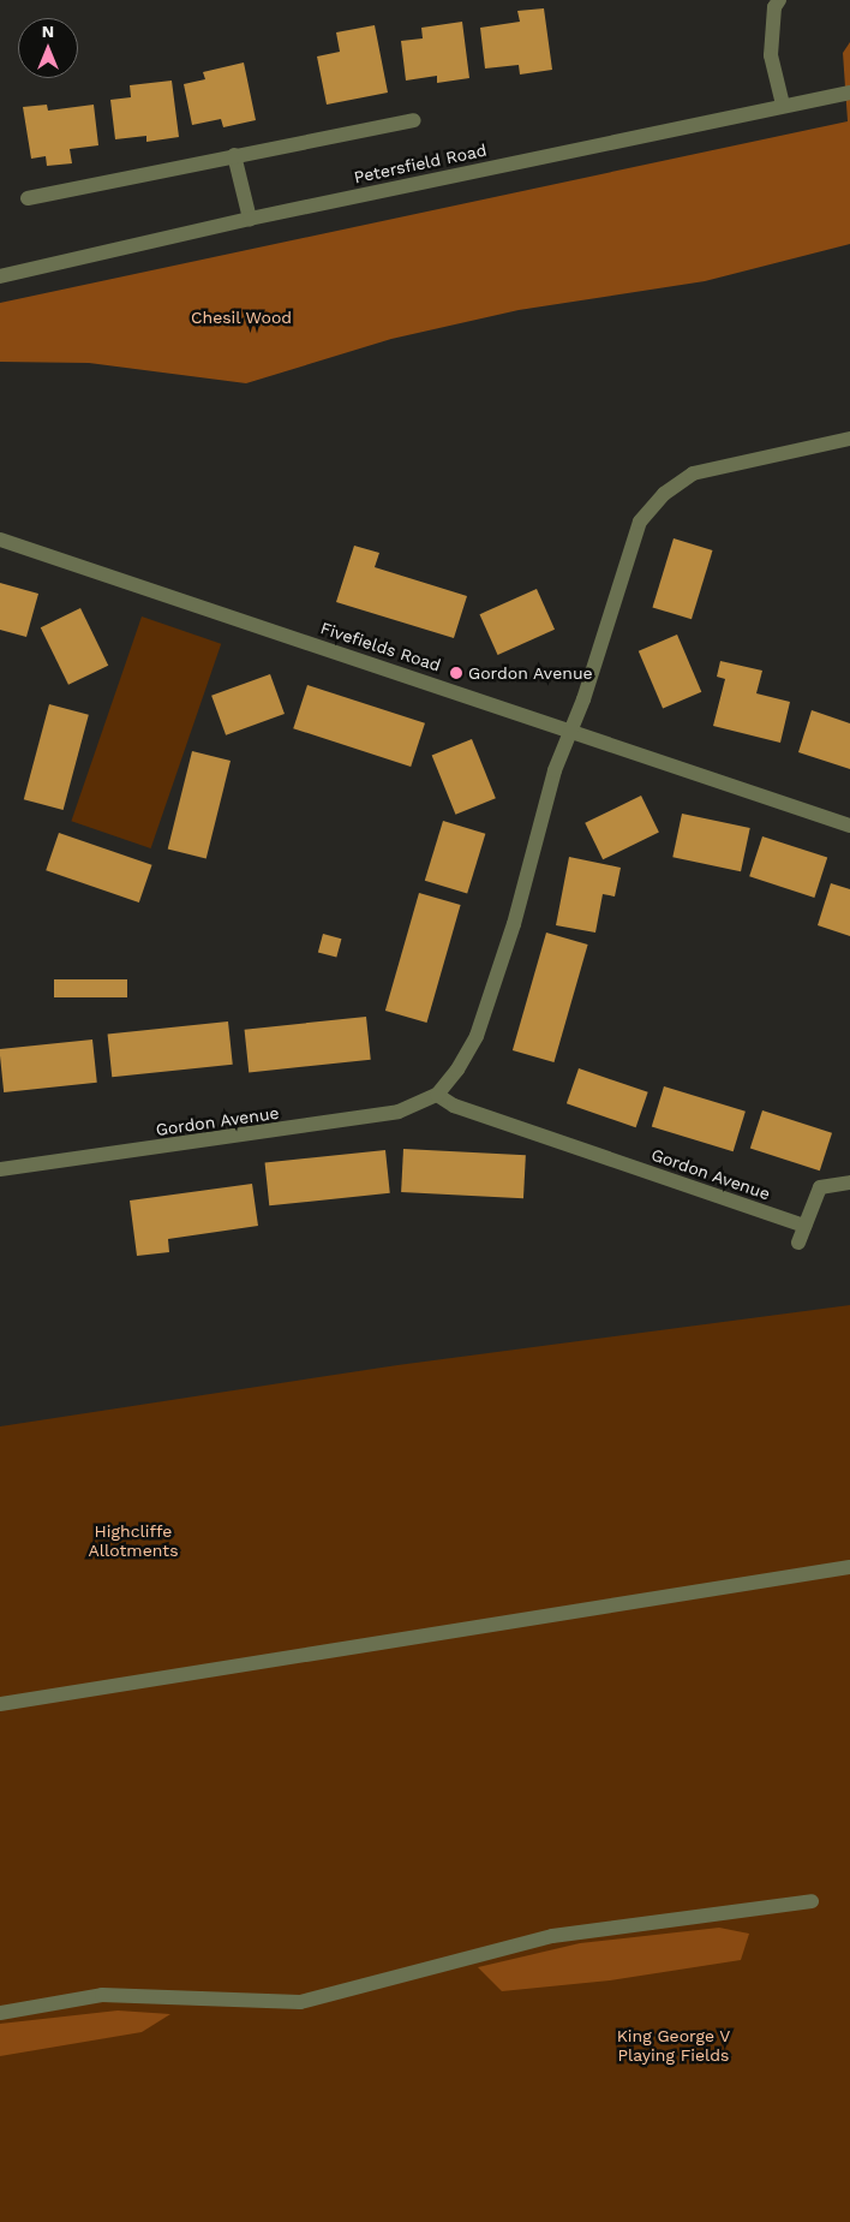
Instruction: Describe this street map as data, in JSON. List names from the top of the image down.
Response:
{
  "streets": {
    "street": ["Petersfield Road", "Fivefields Road", "Gordon Avenue"]
  },
  "crossings": [
    ["Fivefields Road", "Gordon Avenue"]
  ],
  "parks": ["Chesil Wood", "Highcliffe Allotments", "King George V Playing Fields"],
  "places": ["Gordon Avenue"],
  "north": "top"
}
